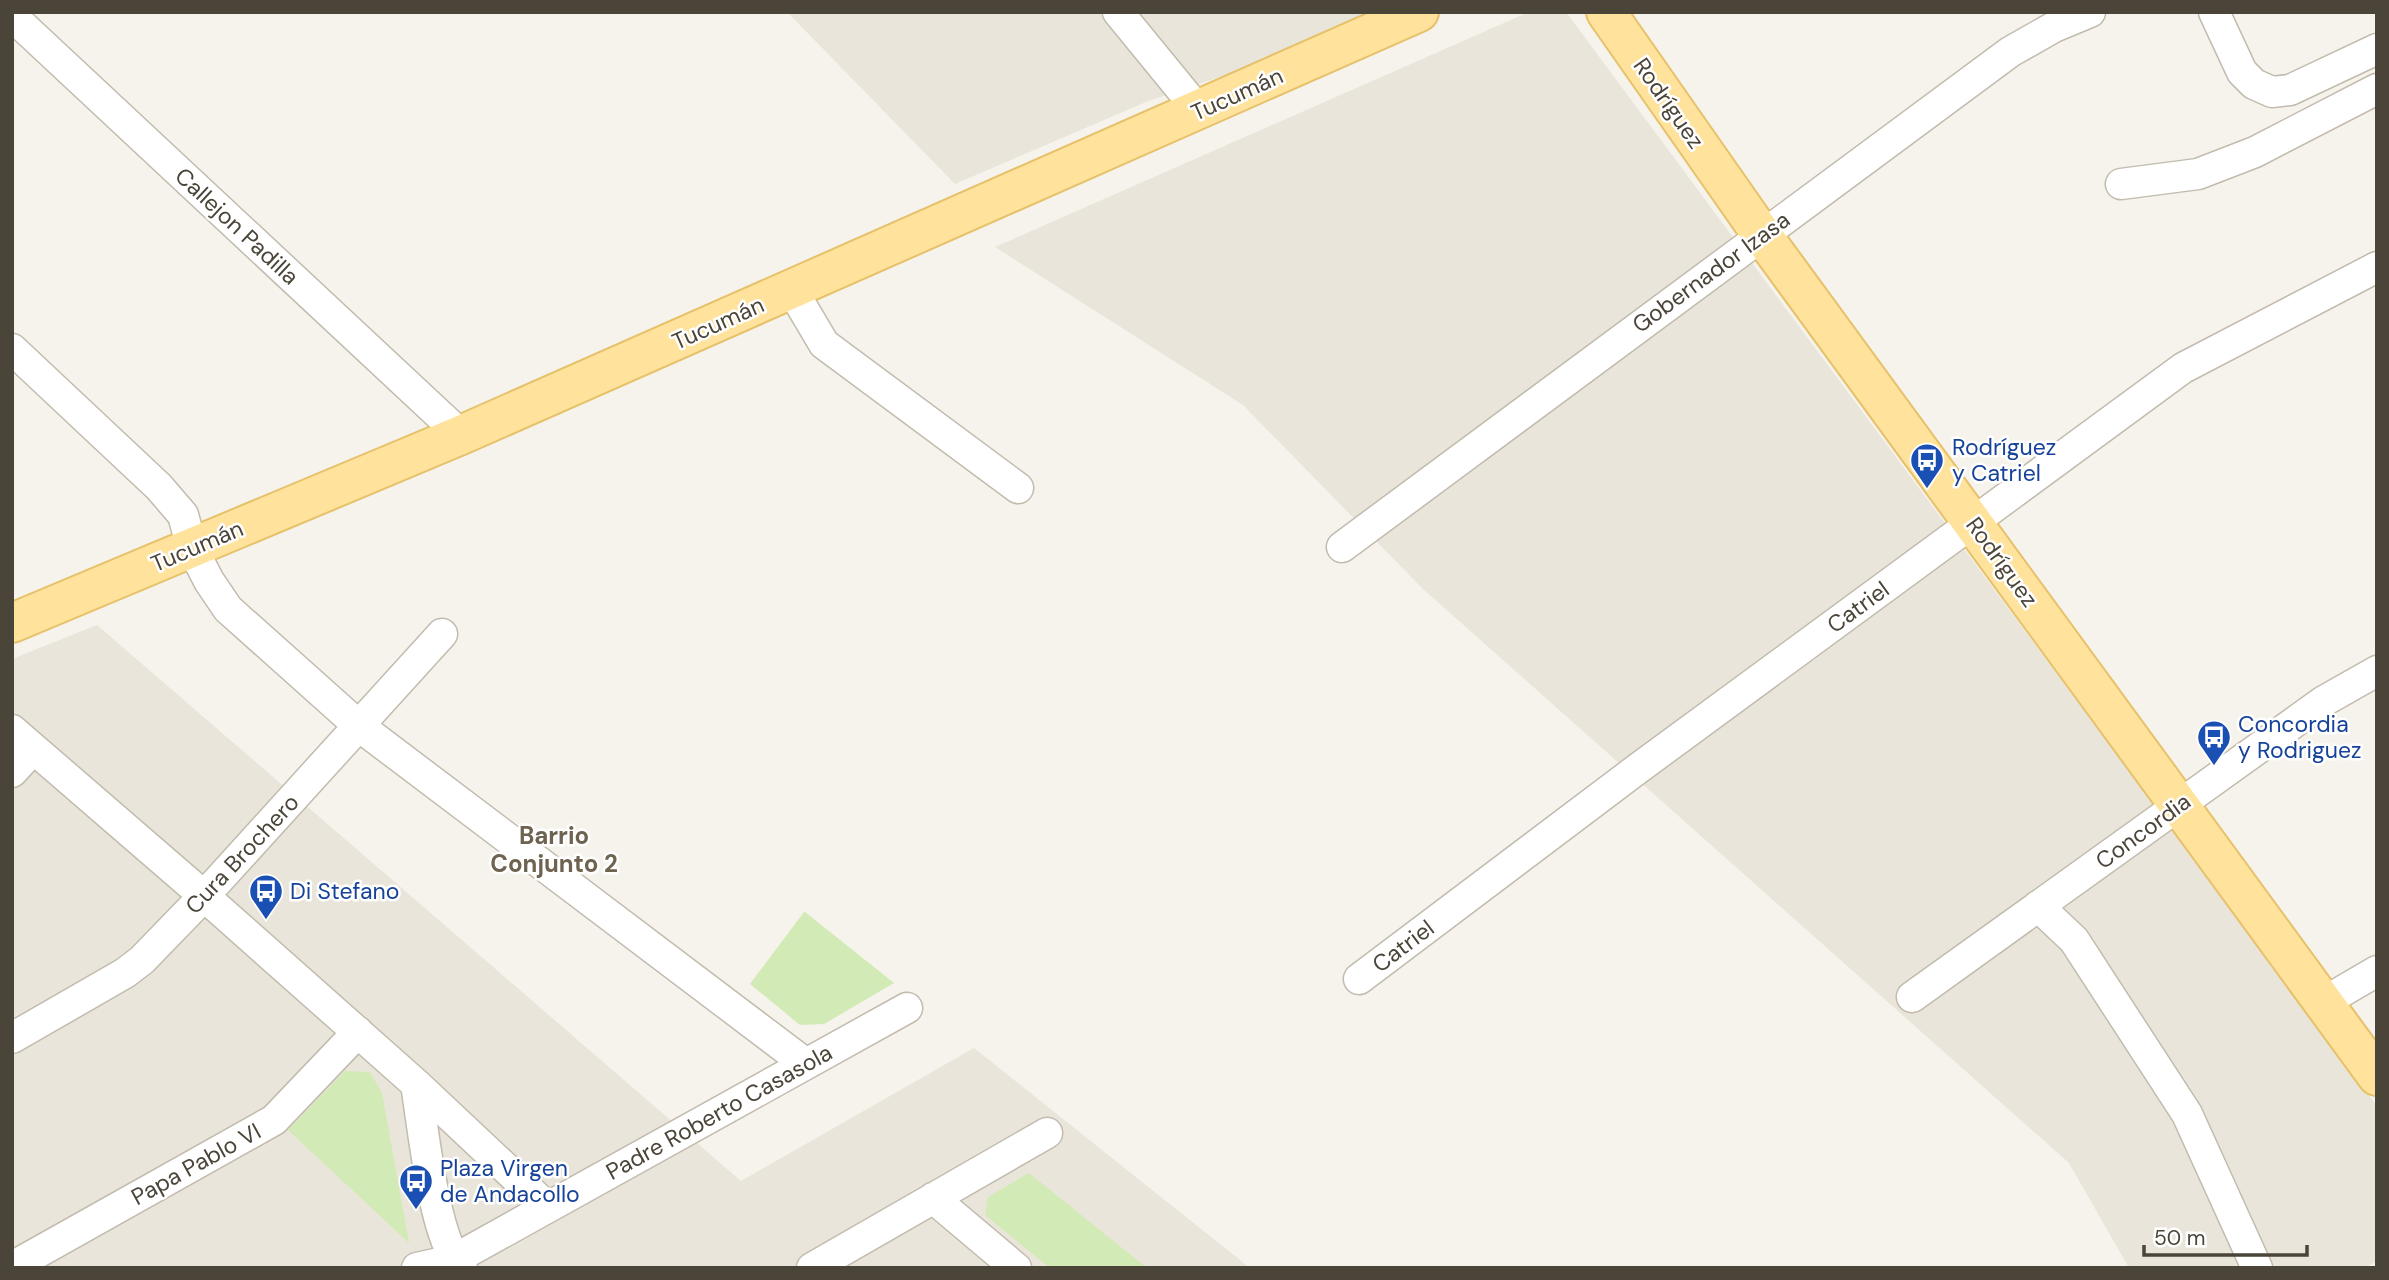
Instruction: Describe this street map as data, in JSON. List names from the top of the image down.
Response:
{
  "streets": {
    "main road": ["Tucumán", "Rodríguez"],
    "street": [
      "Callejon Padilla",
      "Gobernador Izasa",
      "Catriel",
      "Concordia",
      "Cura Brochero",
      "Padre Roberto Casasola",
      "Papa Pablo VI"
    ]
  },
  "crossings": [
    ["Tucumán", "Callejon Padilla"],
    ["Rodríguez", "Gobernador Izasa"],
    ["Rodríguez", "Catriel"],
    ["Rodríguez", "Concordia"]
  ],
  "districts": ["Barrio Conjunto 2"],
  "places": {
    "bus stop": [
      "Rodríguez y Catriel",
      "Concordia y Rodriguez",
      "Di Stefano",
      "Plaza Virgen de Andacollo"
    ]
  },
  "scale_bar": "50 m"
}
